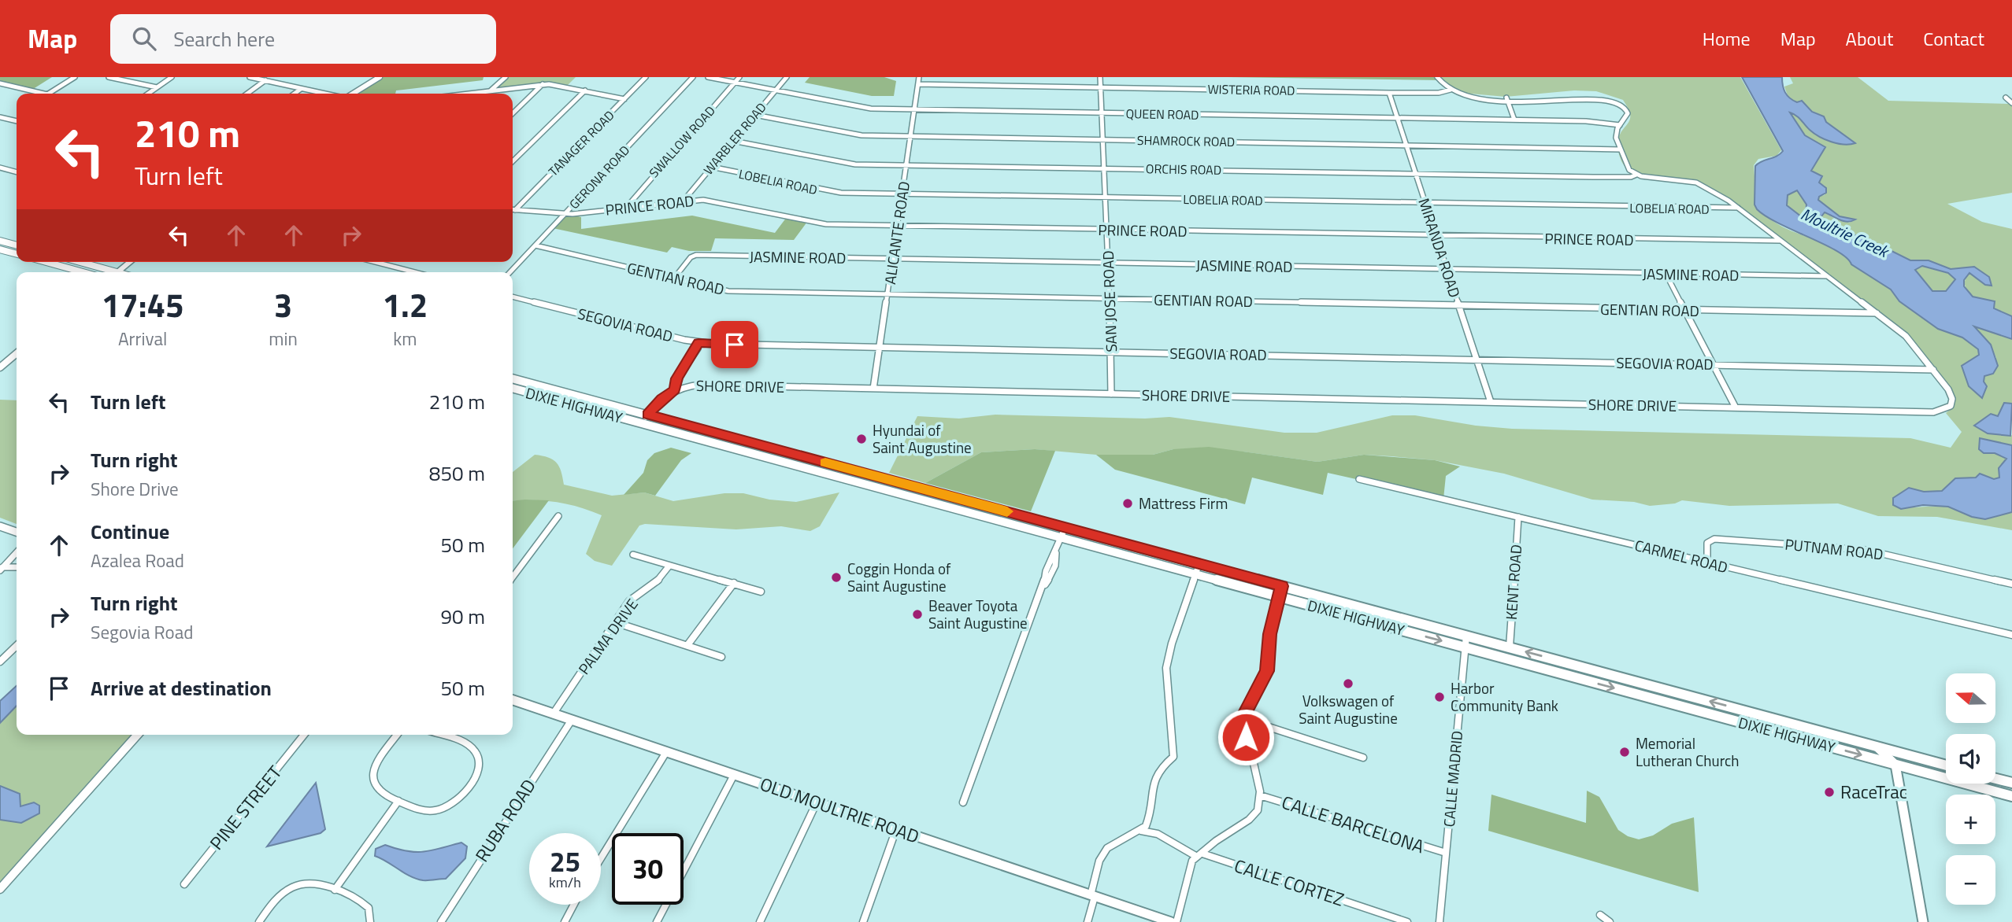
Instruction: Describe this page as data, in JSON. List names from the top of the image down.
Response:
{
  "streets": {
    "main road": ["DIXIE HIGHWAY", "OLD MOULTRIE ROAD"],
    "street": [
      "WISTERIA ROAD",
      "QUEEN ROAD",
      "WARBLER ROAD",
      "SHAMROCK ROAD",
      "SWALLOW ROAD",
      "TANAGER ROAD",
      "ORCHIS ROAD",
      "GERONA ROAD",
      "LOBELIA ROAD",
      "PRINCE ROAD",
      "ALICANTE ROAD",
      "MIRANDA ROAD",
      "JASMINE ROAD",
      "GENTIAN ROAD",
      "SAN JOSE ROAD",
      "SEGOVIA ROAD",
      "SHORE DRIVE",
      "PUTNAM ROAD",
      "CARMEL ROAD",
      "KENT ROAD",
      "PALMA DRIVE",
      "CALLE MADRID",
      "PINE STREET",
      "RUBA ROAD",
      "CALLE BARCELONA",
      "CALLE CORTEZ"
    ]
  },
  "crossings": [
    ["WISTERIA ROAD", "ALICANTE ROAD"],
    ["WISTERIA ROAD", "MIRANDA ROAD"],
    ["WISTERIA ROAD", "SAN JOSE ROAD"],
    ["QUEEN ROAD", "WARBLER ROAD"],
    ["QUEEN ROAD", "SWALLOW ROAD"],
    ["QUEEN ROAD", "ALICANTE ROAD"],
    ["QUEEN ROAD", "MIRANDA ROAD"],
    ["QUEEN ROAD", "SAN JOSE ROAD"],
    ["WARBLER ROAD", "SHAMROCK ROAD"],
    ["WARBLER ROAD", "ORCHIS ROAD"],
    ["WARBLER ROAD", "LOBELIA ROAD"],
    ["WARBLER ROAD", "PRINCE ROAD"],
    ["SHAMROCK ROAD", "ALICANTE ROAD"],
    ["SHAMROCK ROAD", "MIRANDA ROAD"],
    ["SHAMROCK ROAD", "SAN JOSE ROAD"],
    ["SWALLOW ROAD", "PRINCE ROAD"],
    ["TANAGER ROAD", "PRINCE ROAD"],
    ["ORCHIS ROAD", "ALICANTE ROAD"],
    ["ORCHIS ROAD", "MIRANDA ROAD"],
    ["ORCHIS ROAD", "SAN JOSE ROAD"],
    ["ORCHIS ROAD", "SHORE DRIVE"],
    ["GERONA ROAD", "PRINCE ROAD"],
    ["GERONA ROAD", "GENTIAN ROAD"],
    ["LOBELIA ROAD", "ALICANTE ROAD"],
    ["LOBELIA ROAD", "MIRANDA ROAD"],
    ["LOBELIA ROAD", "SAN JOSE ROAD"],
    ["LOBELIA ROAD", "SHORE DRIVE"],
    ["PRINCE ROAD", "ALICANTE ROAD"],
    ["PRINCE ROAD", "MIRANDA ROAD"],
    ["PRINCE ROAD", "SAN JOSE ROAD"],
    ["PRINCE ROAD", "SHORE DRIVE"],
    ["ALICANTE ROAD", "JASMINE ROAD"],
    ["ALICANTE ROAD", "GENTIAN ROAD"],
    ["ALICANTE ROAD", "SEGOVIA ROAD"],
    ["ALICANTE ROAD", "SHORE DRIVE"],
    ["MIRANDA ROAD", "JASMINE ROAD"],
    ["MIRANDA ROAD", "GENTIAN ROAD"],
    ["MIRANDA ROAD", "SEGOVIA ROAD"],
    ["MIRANDA ROAD", "SHORE DRIVE"],
    ["JASMINE ROAD", "GENTIAN ROAD"],
    ["JASMINE ROAD", "SAN JOSE ROAD"],
    ["JASMINE ROAD", "SHORE DRIVE"],
    ["GENTIAN ROAD", "SAN JOSE ROAD"],
    ["GENTIAN ROAD", "SHORE DRIVE"],
    ["SAN JOSE ROAD", "SEGOVIA ROAD"],
    ["SAN JOSE ROAD", "SHORE DRIVE"],
    ["SEGOVIA ROAD", "SHORE DRIVE"],
    ["SHORE DRIVE", "DIXIE HIGHWAY"],
    ["DIXIE HIGHWAY", "CALLE MADRID"],
    ["PUTNAM ROAD", "CARMEL ROAD"],
    ["CARMEL ROAD", "KENT ROAD"],
    ["PALMA DRIVE", "OLD MOULTRIE ROAD"],
    ["CALLE MADRID", "CALLE BARCELONA"],
    ["OLD MOULTRIE ROAD", "RUBA ROAD"]
  ],
  "water": ["Moultrie Creek"],
  "places": [
    "Hyundai of Saint Augustine",
    "Mattress Firm",
    "Coggin Honda of Saint Augustine",
    "Beaver Toyota Saint Augustine",
    "Volkswagen of Saint Augustine",
    "Harbor Community Bank",
    "Memorial Lutheran Church",
    "RaceTrac"
  ],
  "north": "left",
  "page": {
    "header": "Map",
    "search": "Search here",
    "nav": [
      "Home",
      "Map",
      "About",
      "Contact"
    ],
    "turn": ["210 m", "Turn left"],
    "eta": [
      "17:45",
      "Arrival",
      "3",
      "min",
      "1.2",
      "km"
    ],
    "list": [
      {
        "name": "Turn left",
        "value": "210 m"
      },
      {
        "name": "Turn right",
        "note": "Shore Drive",
        "value": "850 m"
      },
      {
        "name": "Continue",
        "note": "Azalea Road",
        "value": "50 m"
      },
      {
        "name": "Turn right",
        "note": "Segovia Road",
        "value": "90 m"
      },
      {
        "name": "Arrive at destination",
        "value": "50 m"
      }
    ],
    "map_buttons": ["+", "−"],
    "speed": "25 km/h",
    "limit": "30"
  }
}
